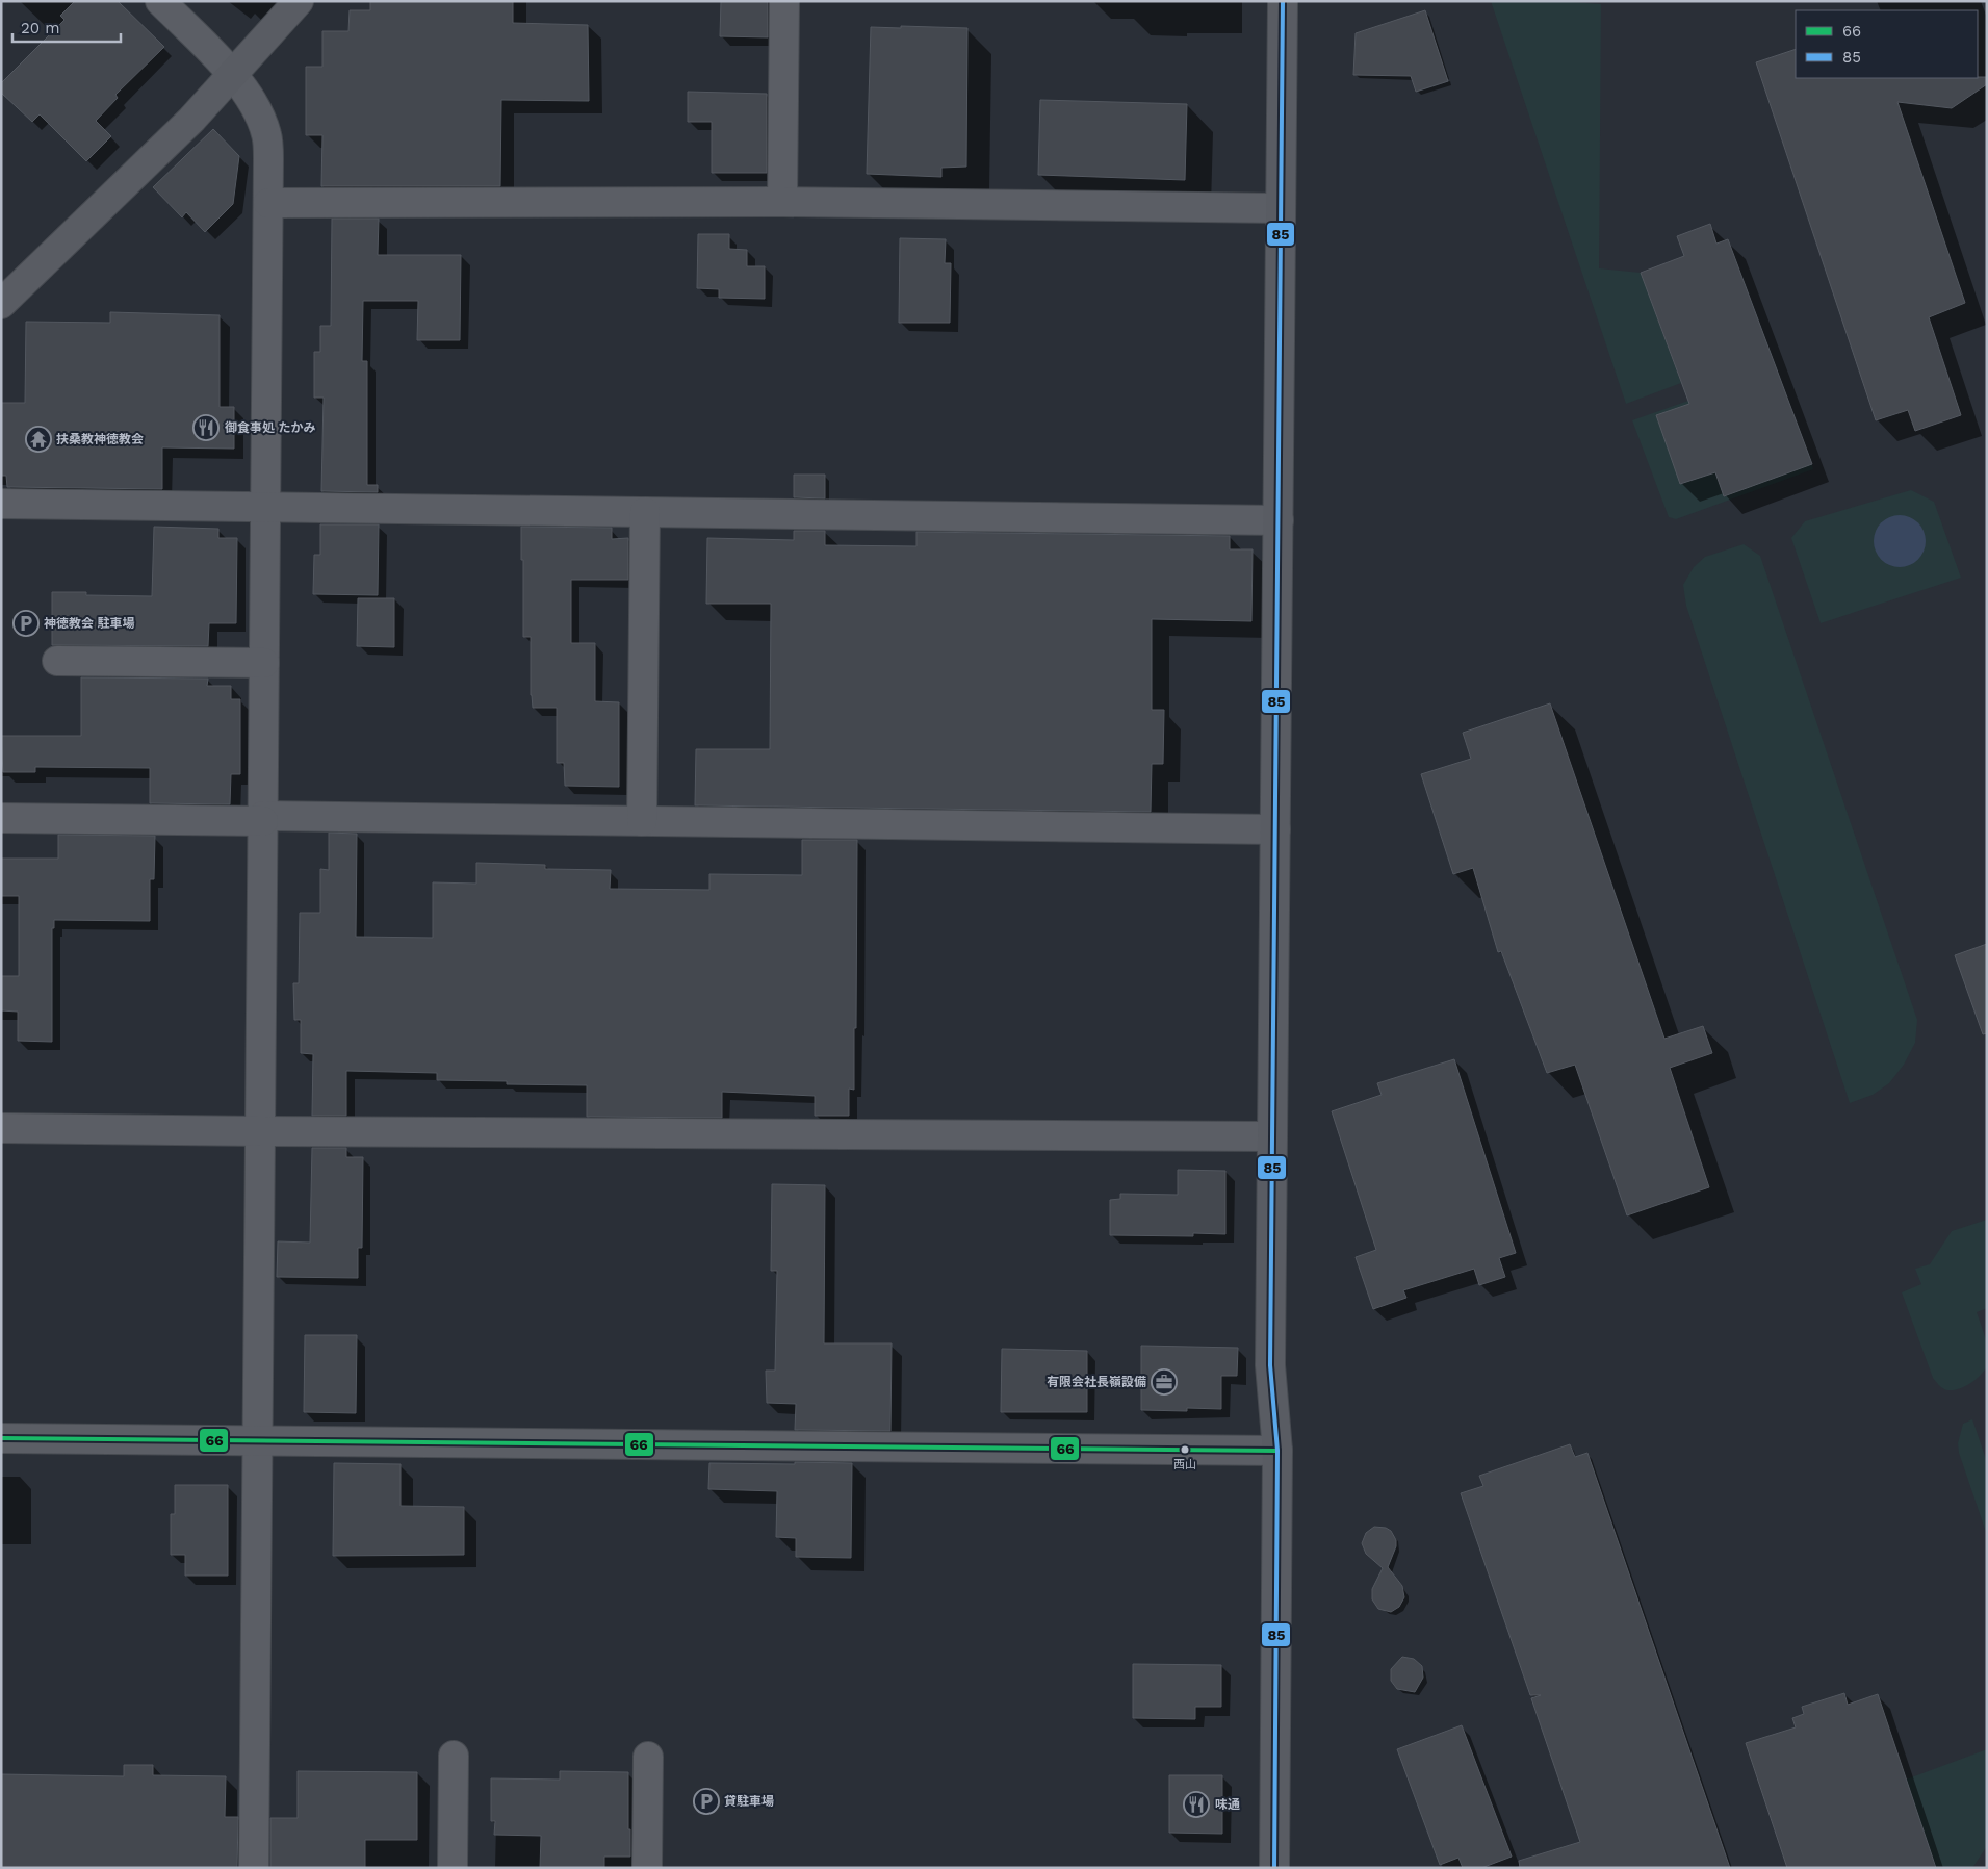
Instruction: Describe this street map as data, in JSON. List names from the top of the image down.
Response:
{
  "places": {
    "restaurant": ["御食事処 たかみ", "味通"],
    "temple": ["扶桑教神徳教会"],
    "parking": ["神徳教会 駐車場", "貸駐車場"],
    "office": ["有限会社長嶺設備"],
    "other": ["西山"]
  },
  "lines": ["transit line 85", "transit line 66"],
  "legend": ["66", "85"],
  "scale_bar": "20 m"
}
